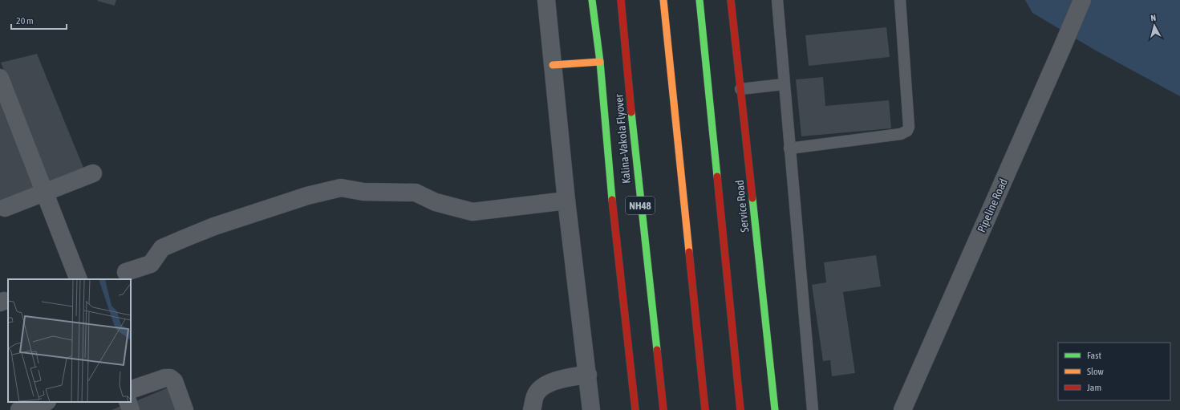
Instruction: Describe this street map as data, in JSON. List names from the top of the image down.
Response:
{
  "streets": {
    "main road": ["Kalina-Vakola Flyover", "NH48", "Service Road"],
    "street": ["Pipeline Road"]
  },
  "legend": ["Fast", "Slow", "Jam"],
  "scale_bar": "20 m",
  "north": "top"
}
